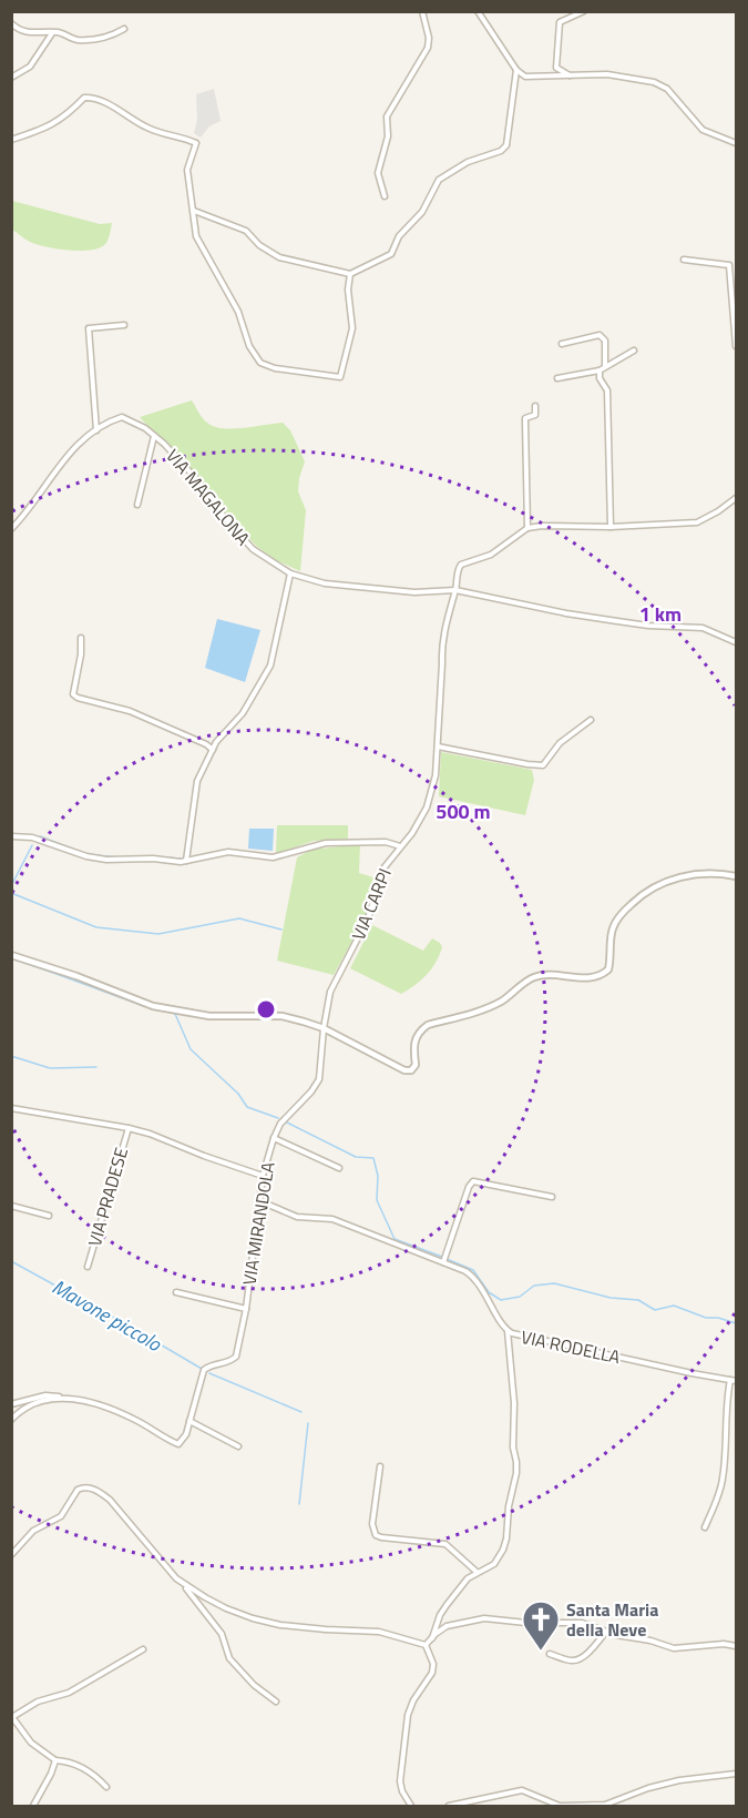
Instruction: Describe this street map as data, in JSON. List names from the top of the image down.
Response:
{
  "streets": {
    "street": [
      "VIA MAGALONA",
      "VIA CARPI",
      "VIA PRADESE",
      "VIA MIRANDOLA",
      "VIA RODELLA"
    ]
  },
  "crossings": [
    ["VIA MAGALONA", "VIA CARPI"],
    ["VIA CARPI", "VIA MIRANDOLA"],
    ["VIA PRADESE", "VIA MIRANDOLA"],
    ["VIA MIRANDOLA", "VIA RODELLA"]
  ],
  "water": ["Mavone piccolo"],
  "places": {
    "church": ["Santa Maria della Neve"]
  },
  "rings": ["1 km", "500 m"]
}
